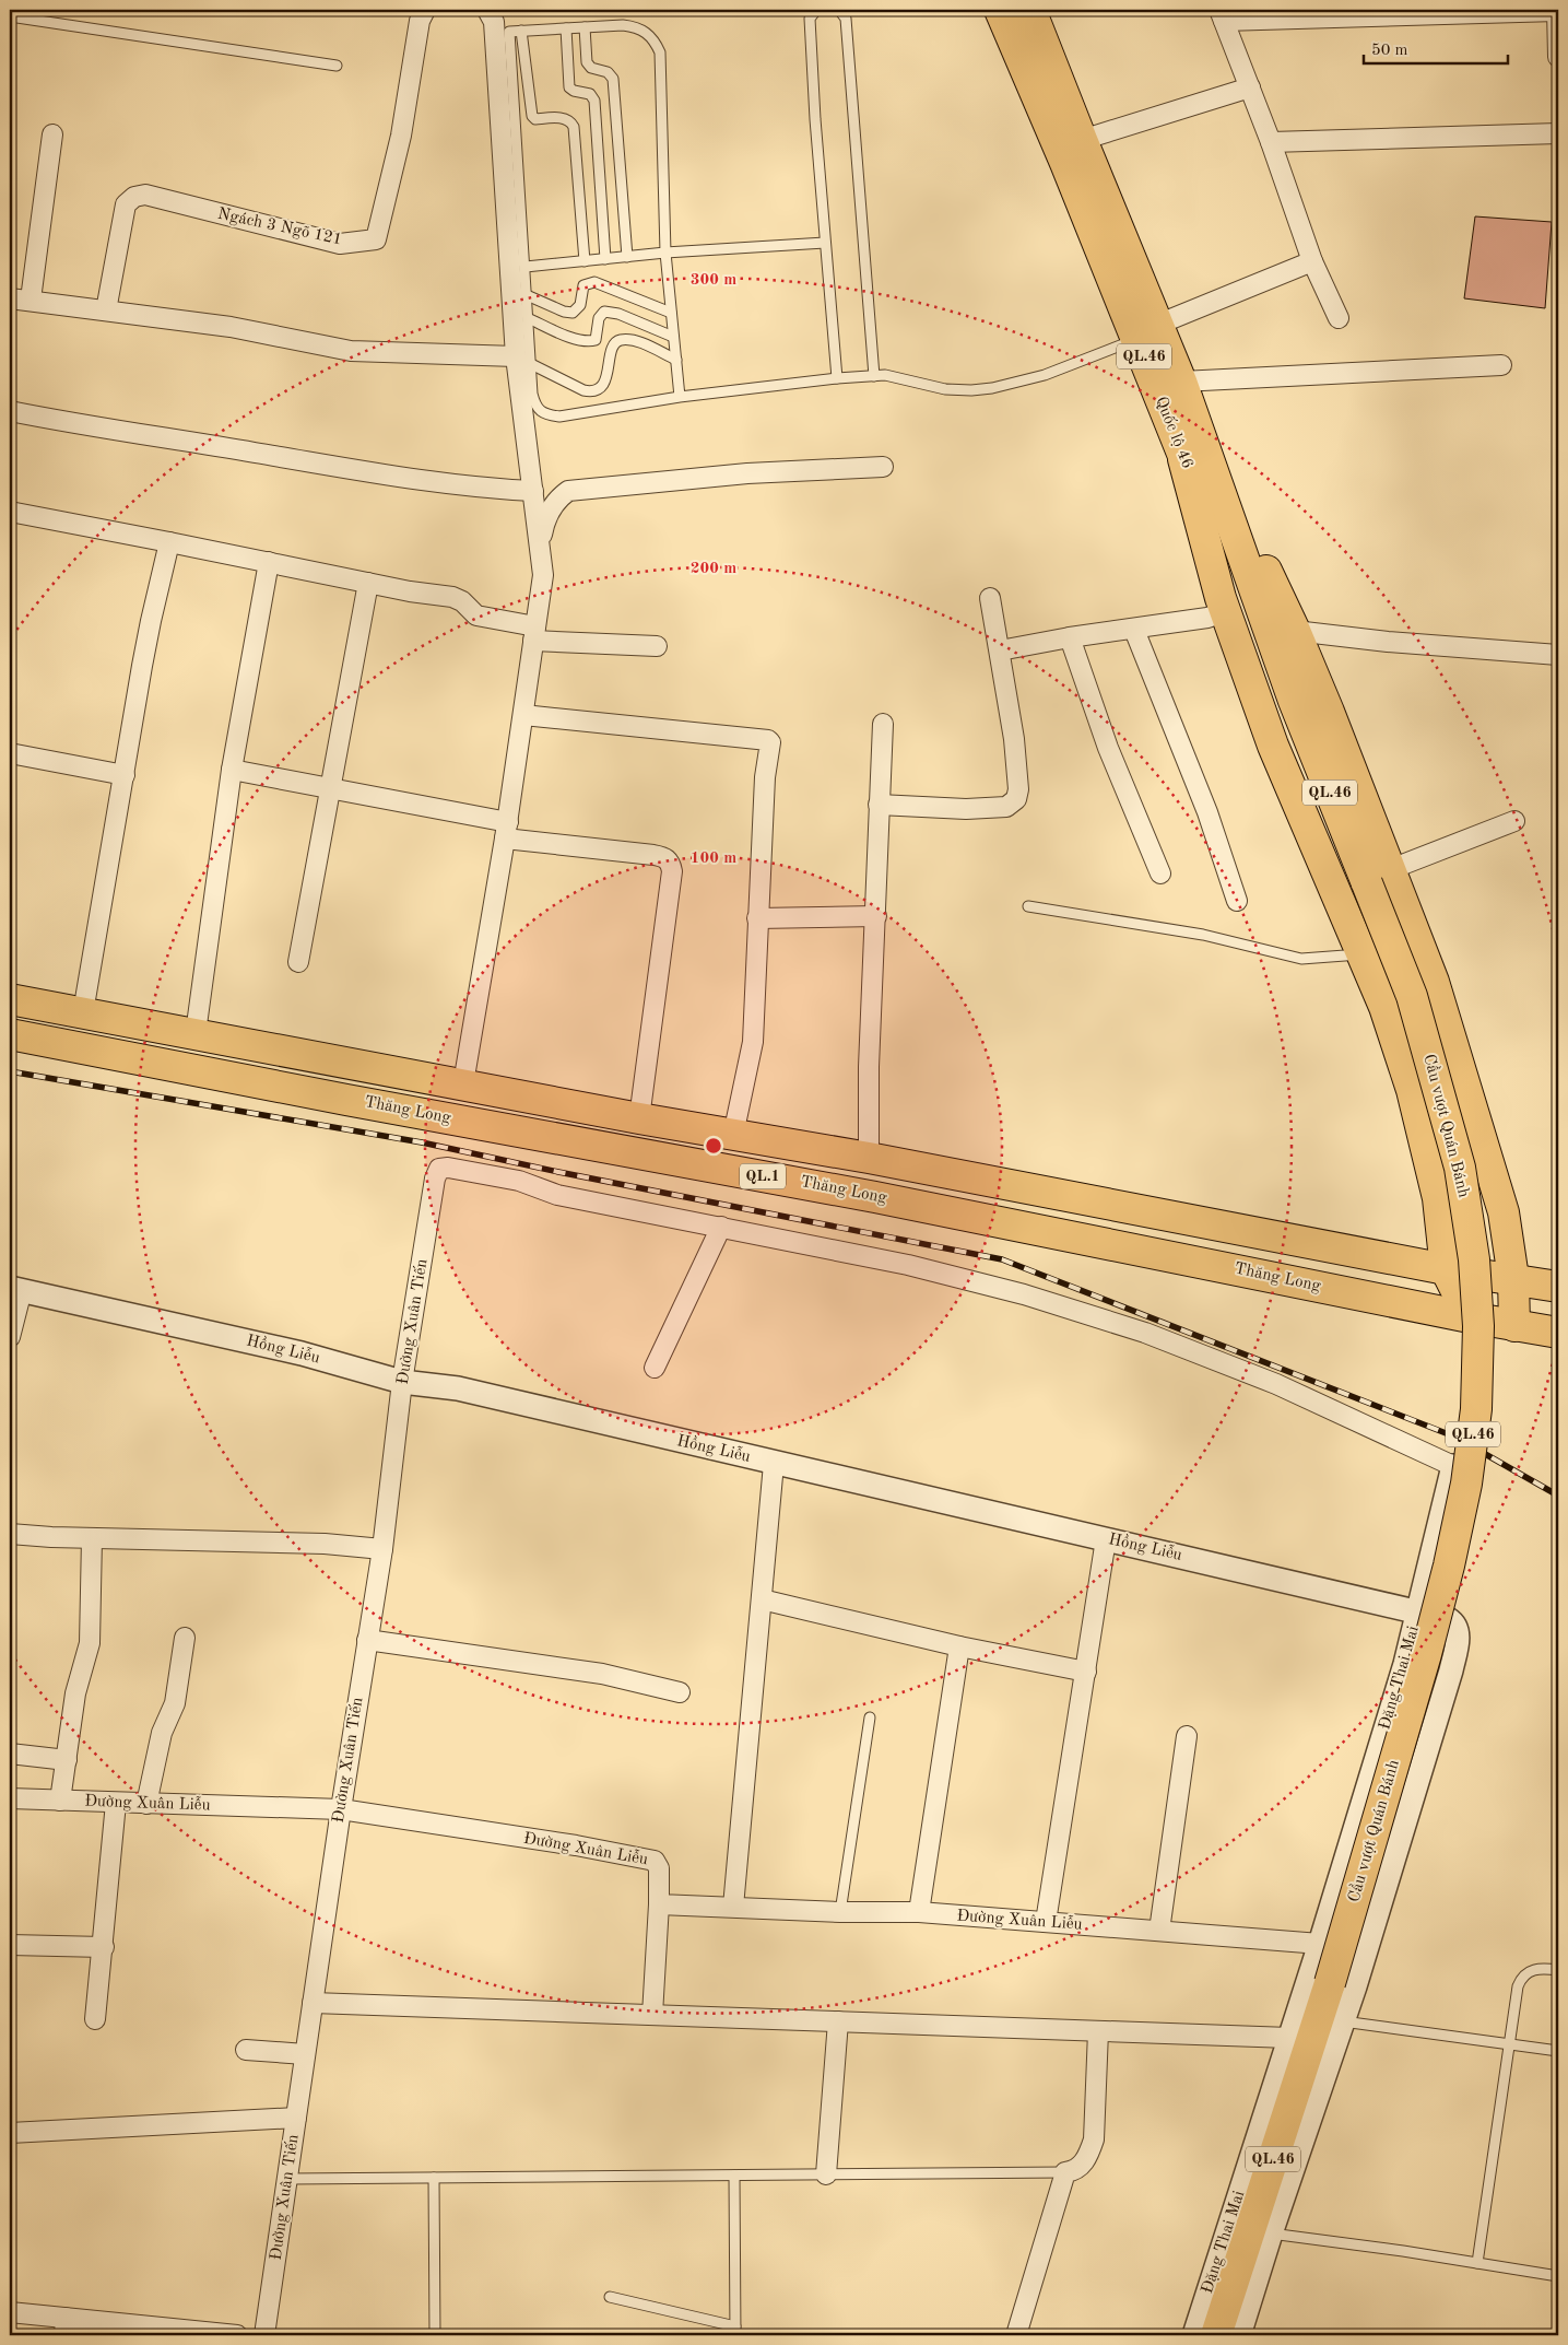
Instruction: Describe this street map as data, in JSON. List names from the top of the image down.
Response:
{
  "streets": {
    "main road": [
      "QL.46",
      "Quốc lộ 46",
      "Thăng Long",
      "Cầu vượt Quán Bánh",
      "QL.1",
      "Đặng Thai Mai"
    ],
    "street": [
      "Ngách 3 Ngõ 121",
      "Đường Xuân Tiến",
      "Hồng Liễu",
      "Đường Xuân Liễu"
    ]
  },
  "crossings": [
    ["Quốc lộ 46", "Cầu vượt Quán Bánh"],
    ["Thăng Long", "QL.1"],
    ["Cầu vượt Quán Bánh", "Đặng Thai Mai"],
    ["Đường Xuân Tiến", "Hồng Liễu"],
    ["Đường Xuân Tiến", "Đường Xuân Liễu"],
    ["Hồng Liễu", "Đặng Thai Mai"],
    ["Đặng Thai Mai", "Đường Xuân Liễu"]
  ],
  "scale_bar": "50 m",
  "rings": ["300 m", "200 m", "100 m"]
}
